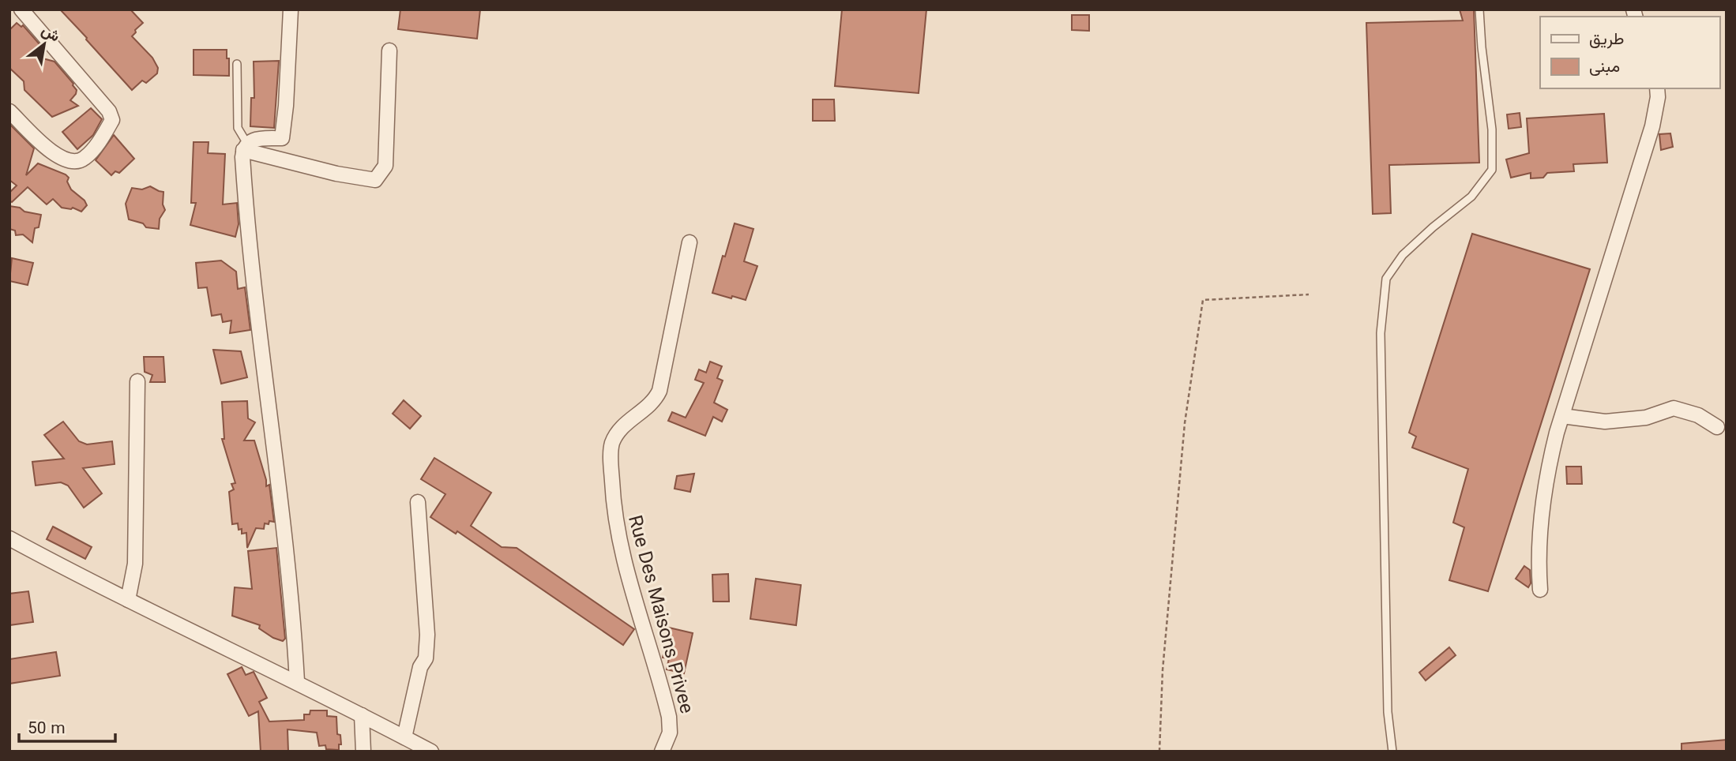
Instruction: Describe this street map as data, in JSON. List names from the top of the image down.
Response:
{
  "streets": {
    "street": ["Rue Des Maisons Privee"]
  },
  "legend": ["طريق", "مبنى"],
  "scale_bar": "50 m",
  "north": "top right"
}
